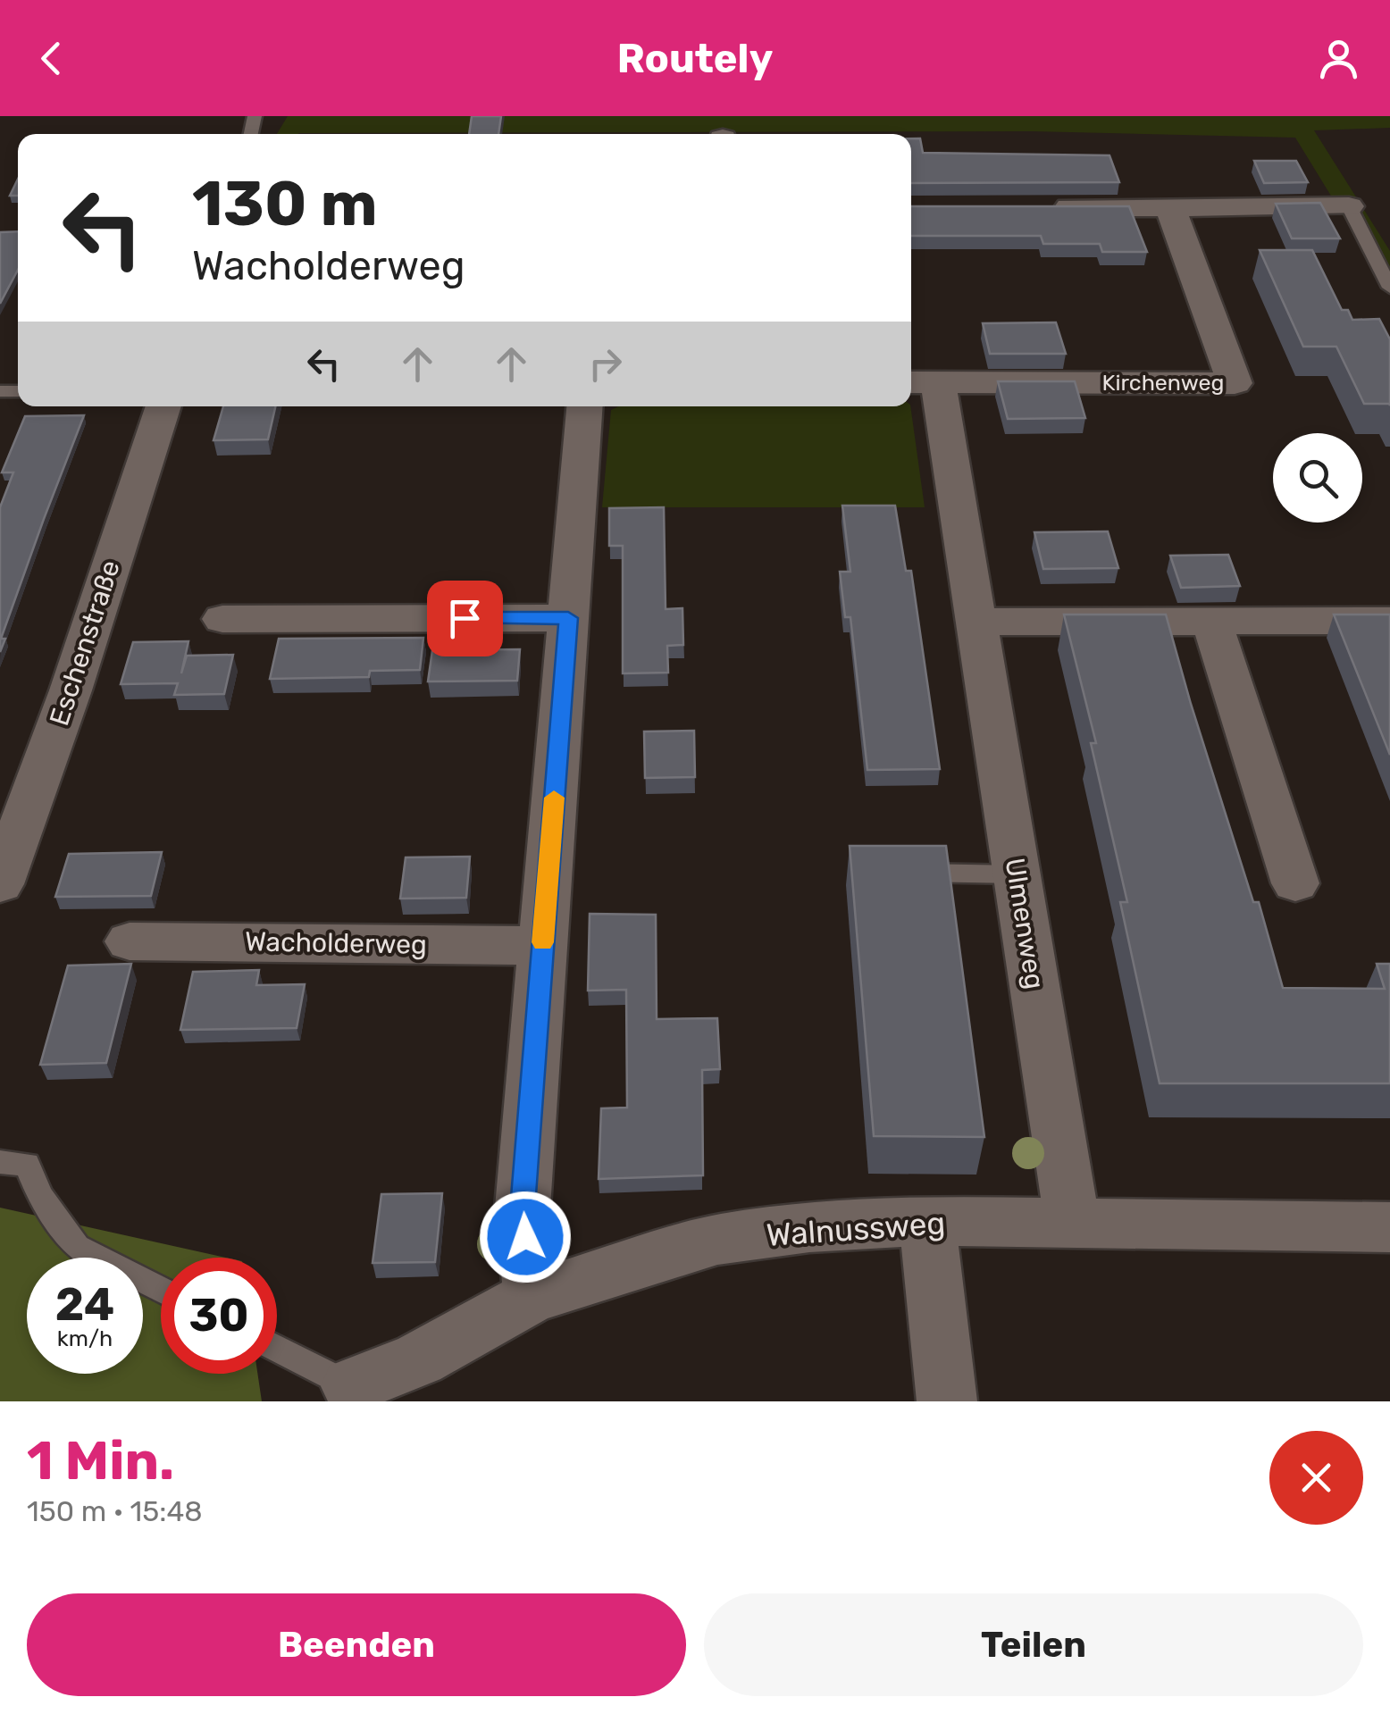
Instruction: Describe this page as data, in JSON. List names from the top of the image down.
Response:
{
  "streets": {
    "street": [
      "Kirchenweg",
      "Eschenstraße",
      "Ulmenweg",
      "Wacholderweg",
      "Walnussweg"
    ]
  },
  "crossings": [
    ["Kirchenweg", "Ulmenweg"],
    ["Ulmenweg", "Walnussweg"]
  ],
  "page": {
    "header": "Routely",
    "turn": ["130 m", "Wacholderweg"],
    "speed": "24 km/h",
    "limit": "30",
    "heading": ["1 Min.", "150 m · 15:48"],
    "buttons": ["Beenden", "Teilen"]
  }
}
